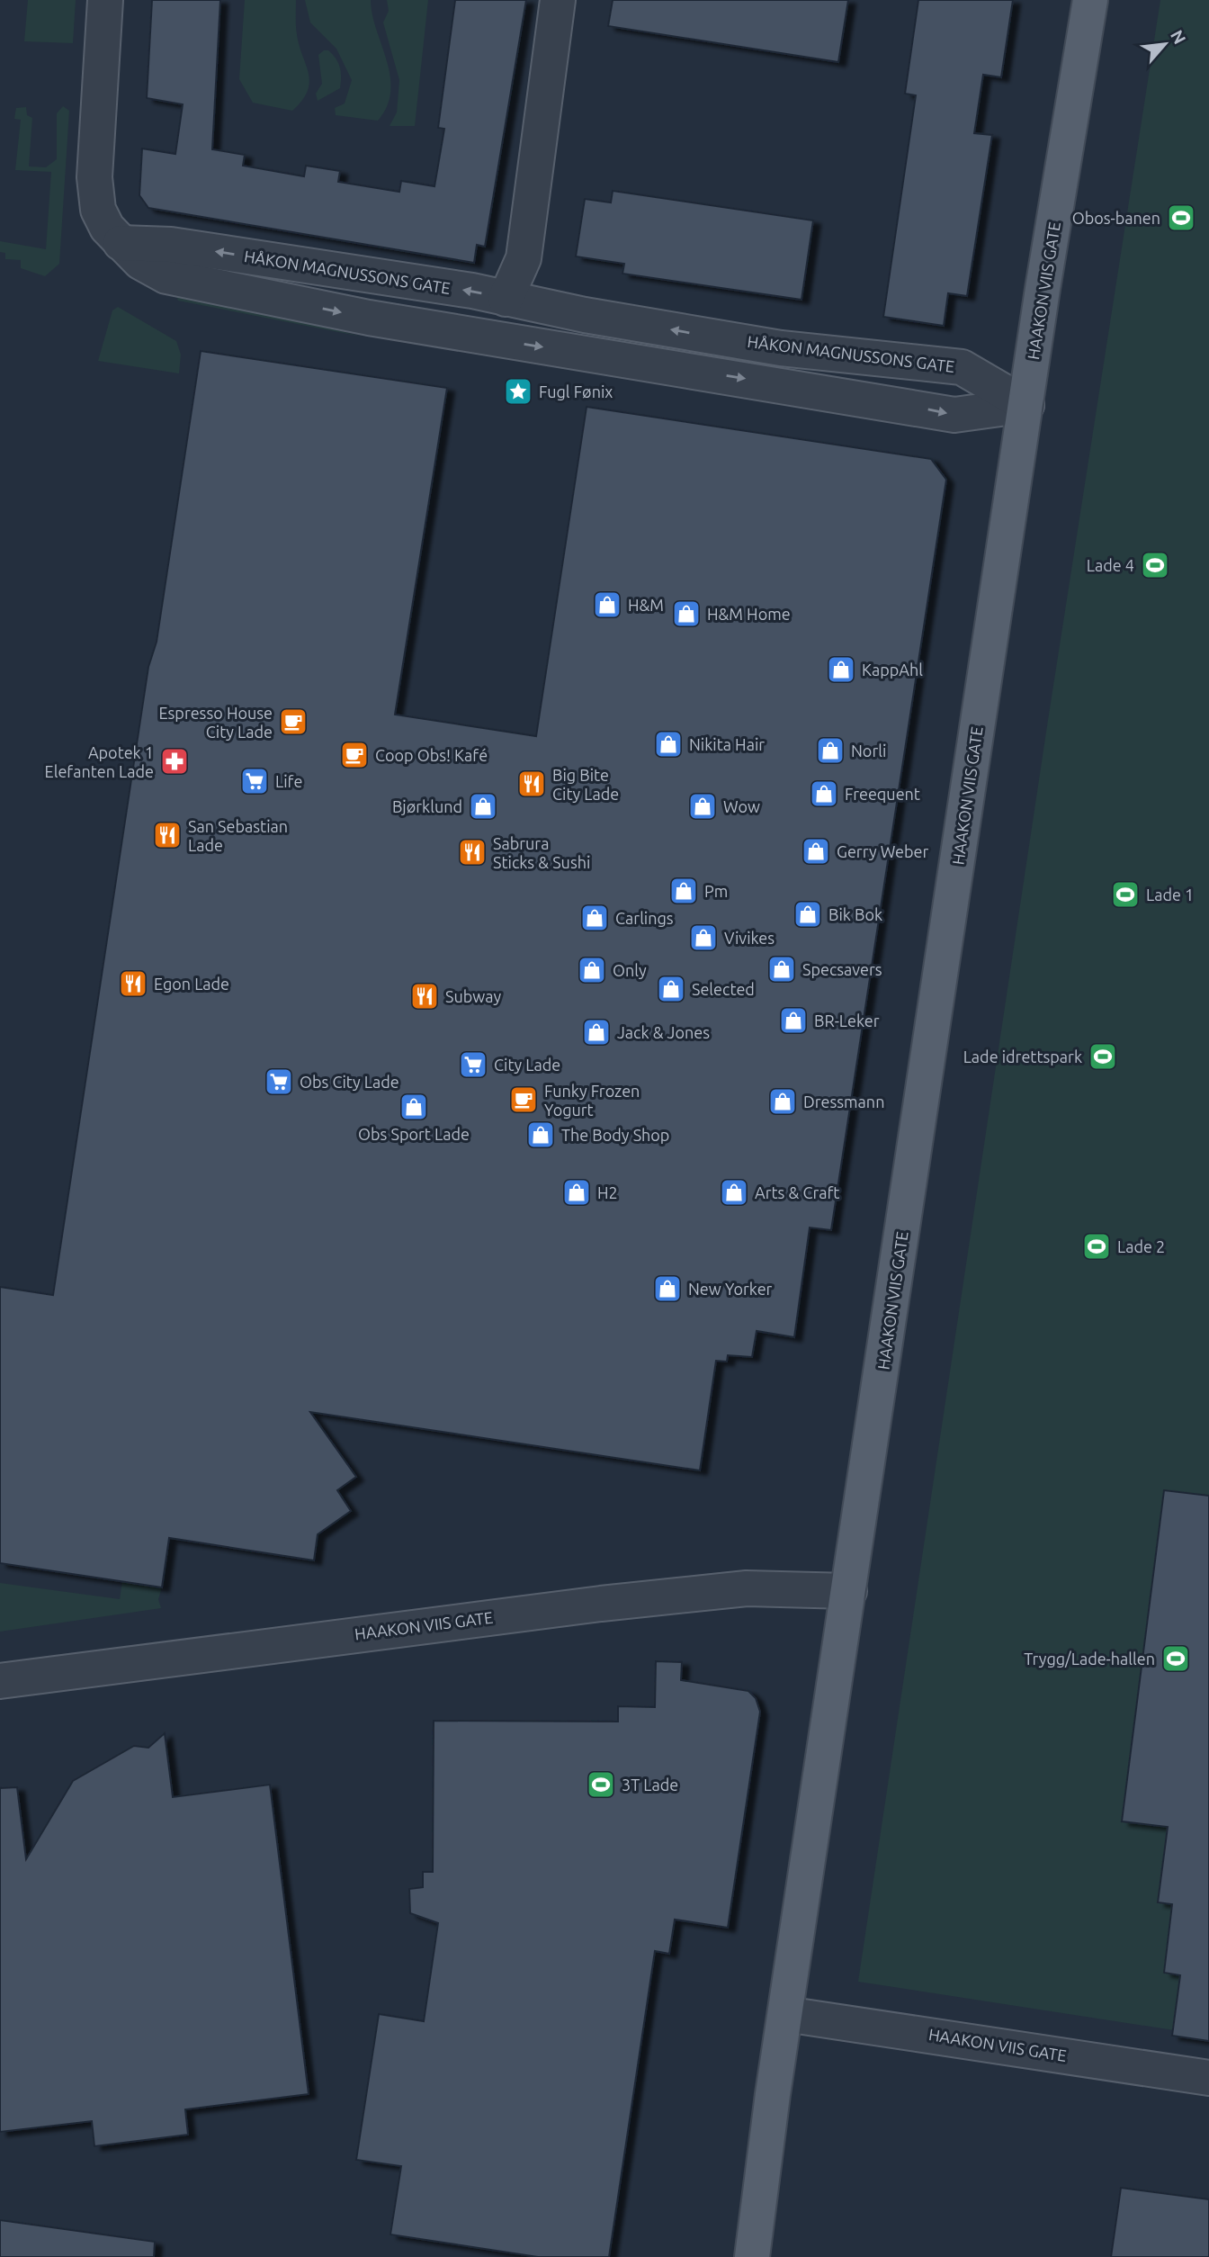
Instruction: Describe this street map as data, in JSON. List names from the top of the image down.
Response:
{
  "streets": {
    "main road": ["HAAKON VIIS GATE"],
    "street": ["HÅKON MAGNUSSONS GATE"]
  },
  "crossings": [
    ["HÅKON MAGNUSSONS GATE", "HAAKON VIIS GATE"]
  ],
  "places": {
    "sports": [
      "Obos-banen",
      "Lade 4",
      "Lade 1",
      "Lade idrettspark",
      "Lade 2",
      "Trygg/Lade-hallen",
      "3T Lade"
    ],
    "place": ["Fugl Fønix"],
    "shop": [
      "H&M",
      "H&M Home",
      "KappAhl",
      "Nikita Hair",
      "Norli",
      "Freequent",
      "Bjørklund",
      "Wow",
      "Gerry Weber",
      "Pm",
      "Bik Bok",
      "Carlings",
      "Vivikes",
      "Specsavers",
      "Only",
      "Selected",
      "BR-Leker",
      "Jack & Jones",
      "Dressmann",
      "Obs Sport Lade",
      "The Body Shop",
      "H2",
      "Arts & Craft",
      "New Yorker"
    ],
    "cafe": ["Espresso House City Lade", "Coop Obs! Kafé", "Funky Frozen Yogurt"],
    "pharmacy": ["Apotek 1 Elefanten Lade"],
    "supermarket": ["Life", "City Lade", "Obs City Lade"],
    "restaurant": [
      "Big Bite City Lade",
      "San Sebastian Lade",
      "Sabrura Sticks & Sushi",
      "Egon Lade",
      "Subway"
    ]
  },
  "north": "top right"
}
